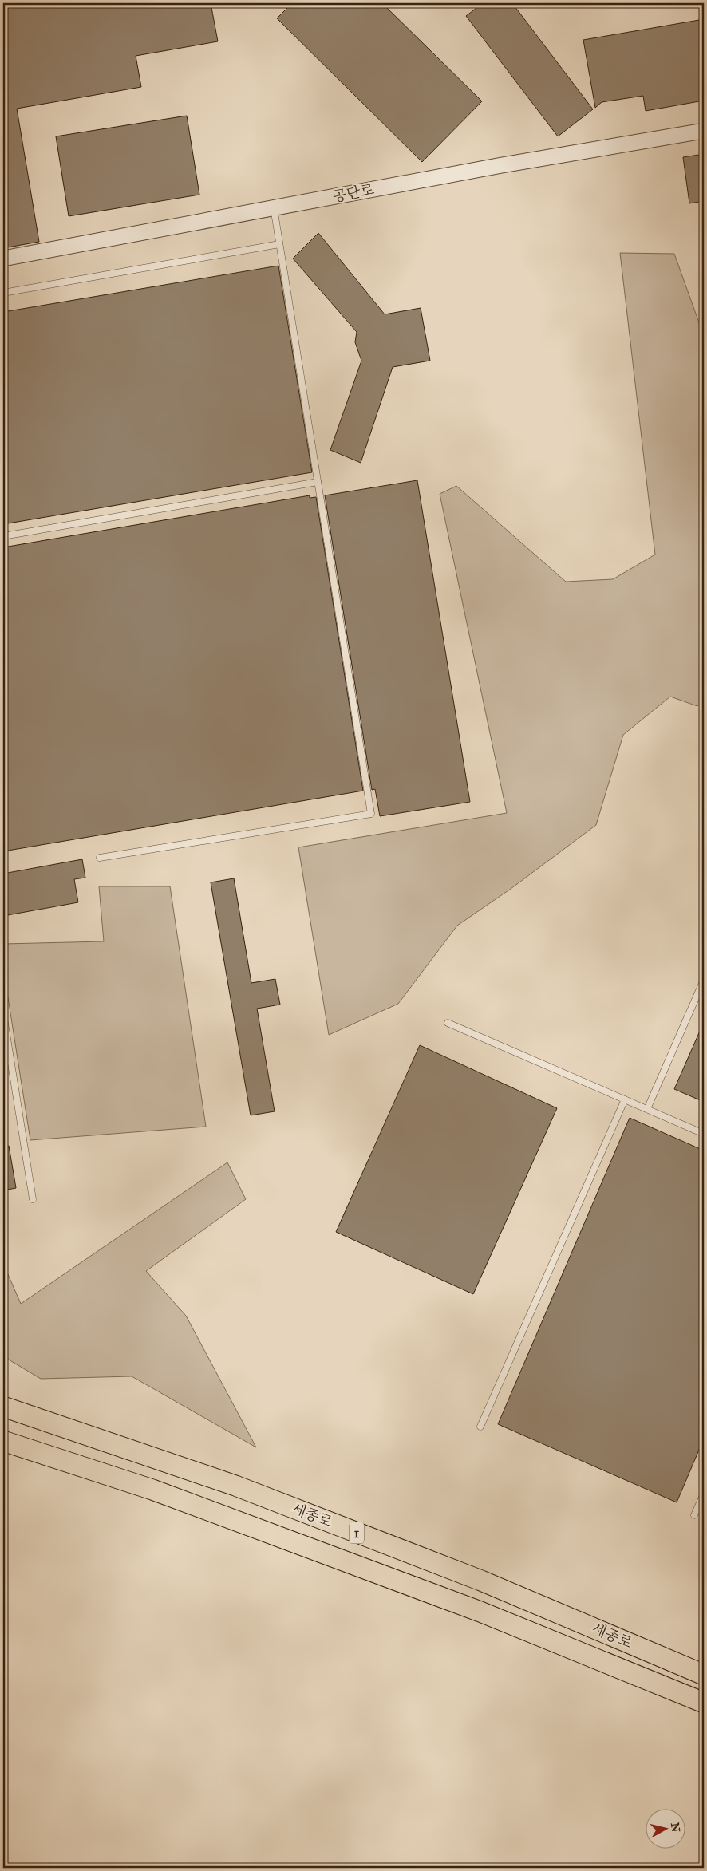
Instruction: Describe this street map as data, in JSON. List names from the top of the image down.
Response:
{
  "streets": {
    "highway": ["세종로", "1"],
    "street": ["공단로"]
  },
  "north": "right"
}
